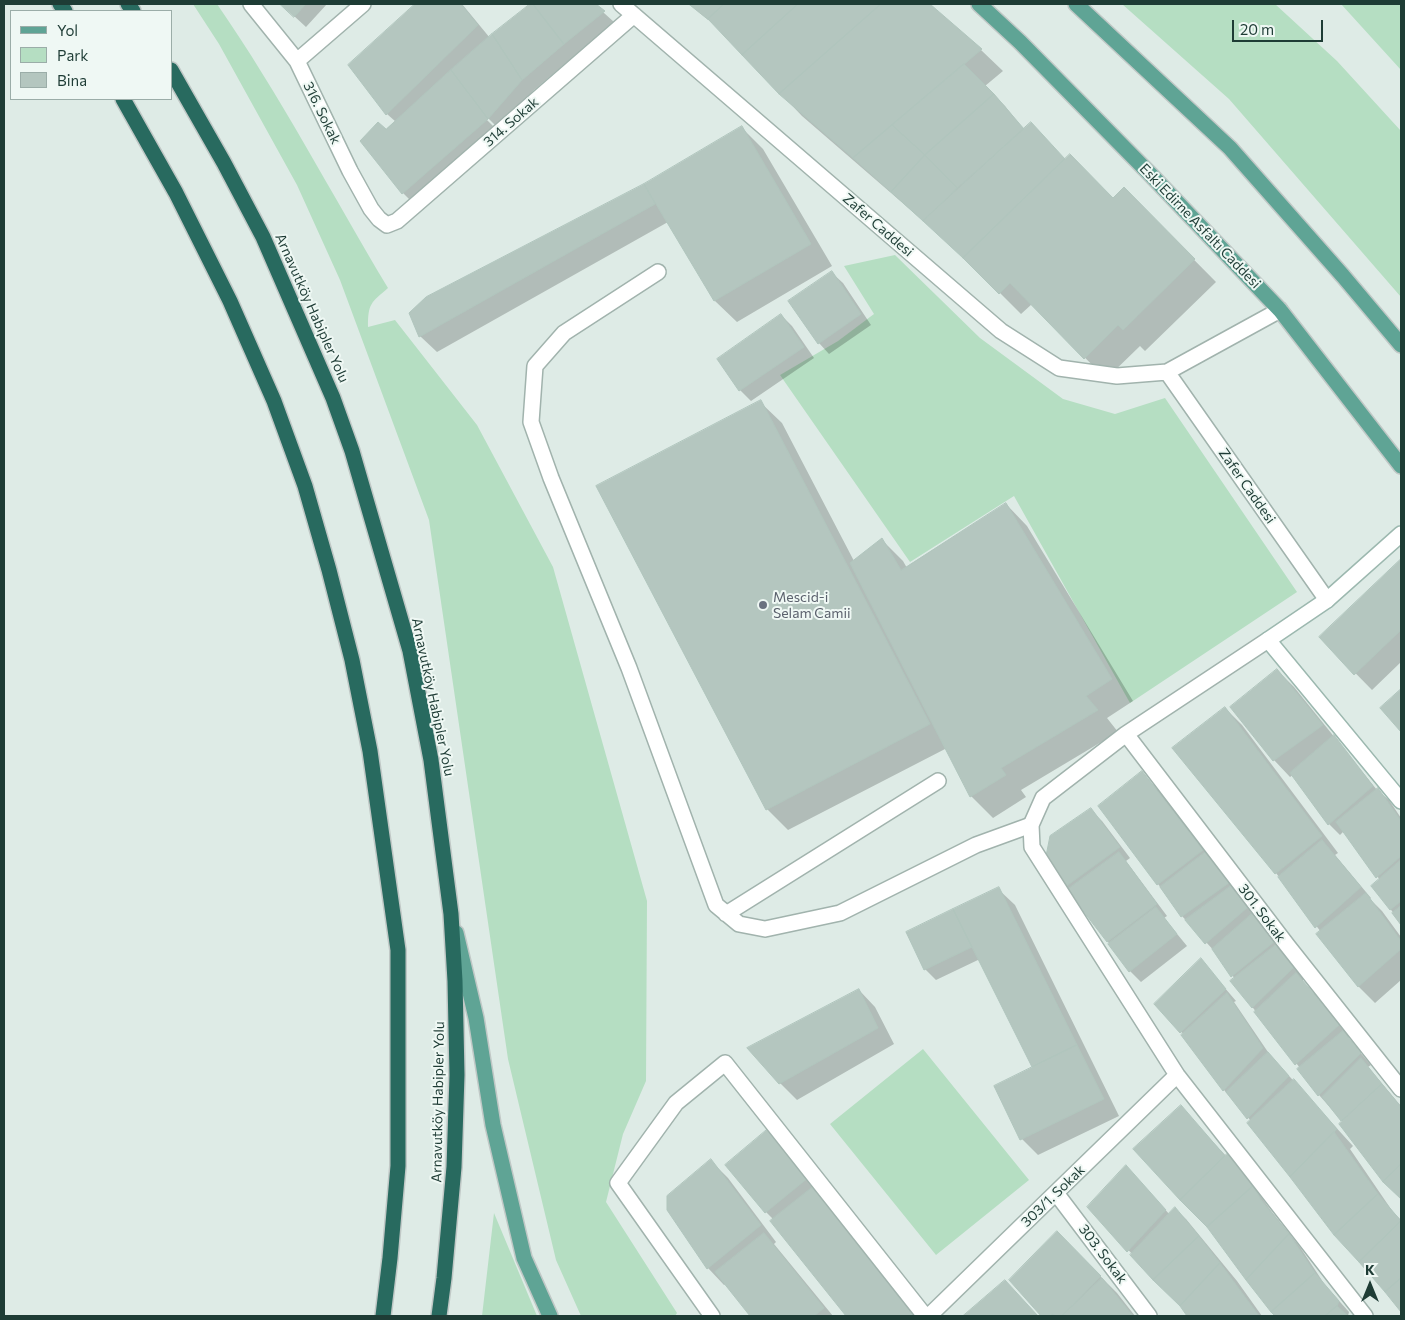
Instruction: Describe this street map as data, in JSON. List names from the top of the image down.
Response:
{
  "streets": {
    "highway": ["Arnavutköy Habipler Yolu"],
    "main road": ["Eski Edirne Asfaltı Caddesi"],
    "street": [
      "316. Sokak",
      "314. Sokak",
      "Zafer Caddesi",
      "301. Sokak",
      "303/1. Sokak",
      "303. Sokak"
    ]
  },
  "crossings": [
    ["316. Sokak", "314. Sokak"],
    ["314. Sokak", "Zafer Caddesi"],
    ["Zafer Caddesi", "Eski Edirne Asfaltı Caddesi"],
    ["303/1. Sokak", "303. Sokak"]
  ],
  "places": ["Mescid-i Selam Camii"],
  "legend": ["Yol", "Park", "Bina"],
  "scale_bar": "20 m",
  "north": "top"
}
